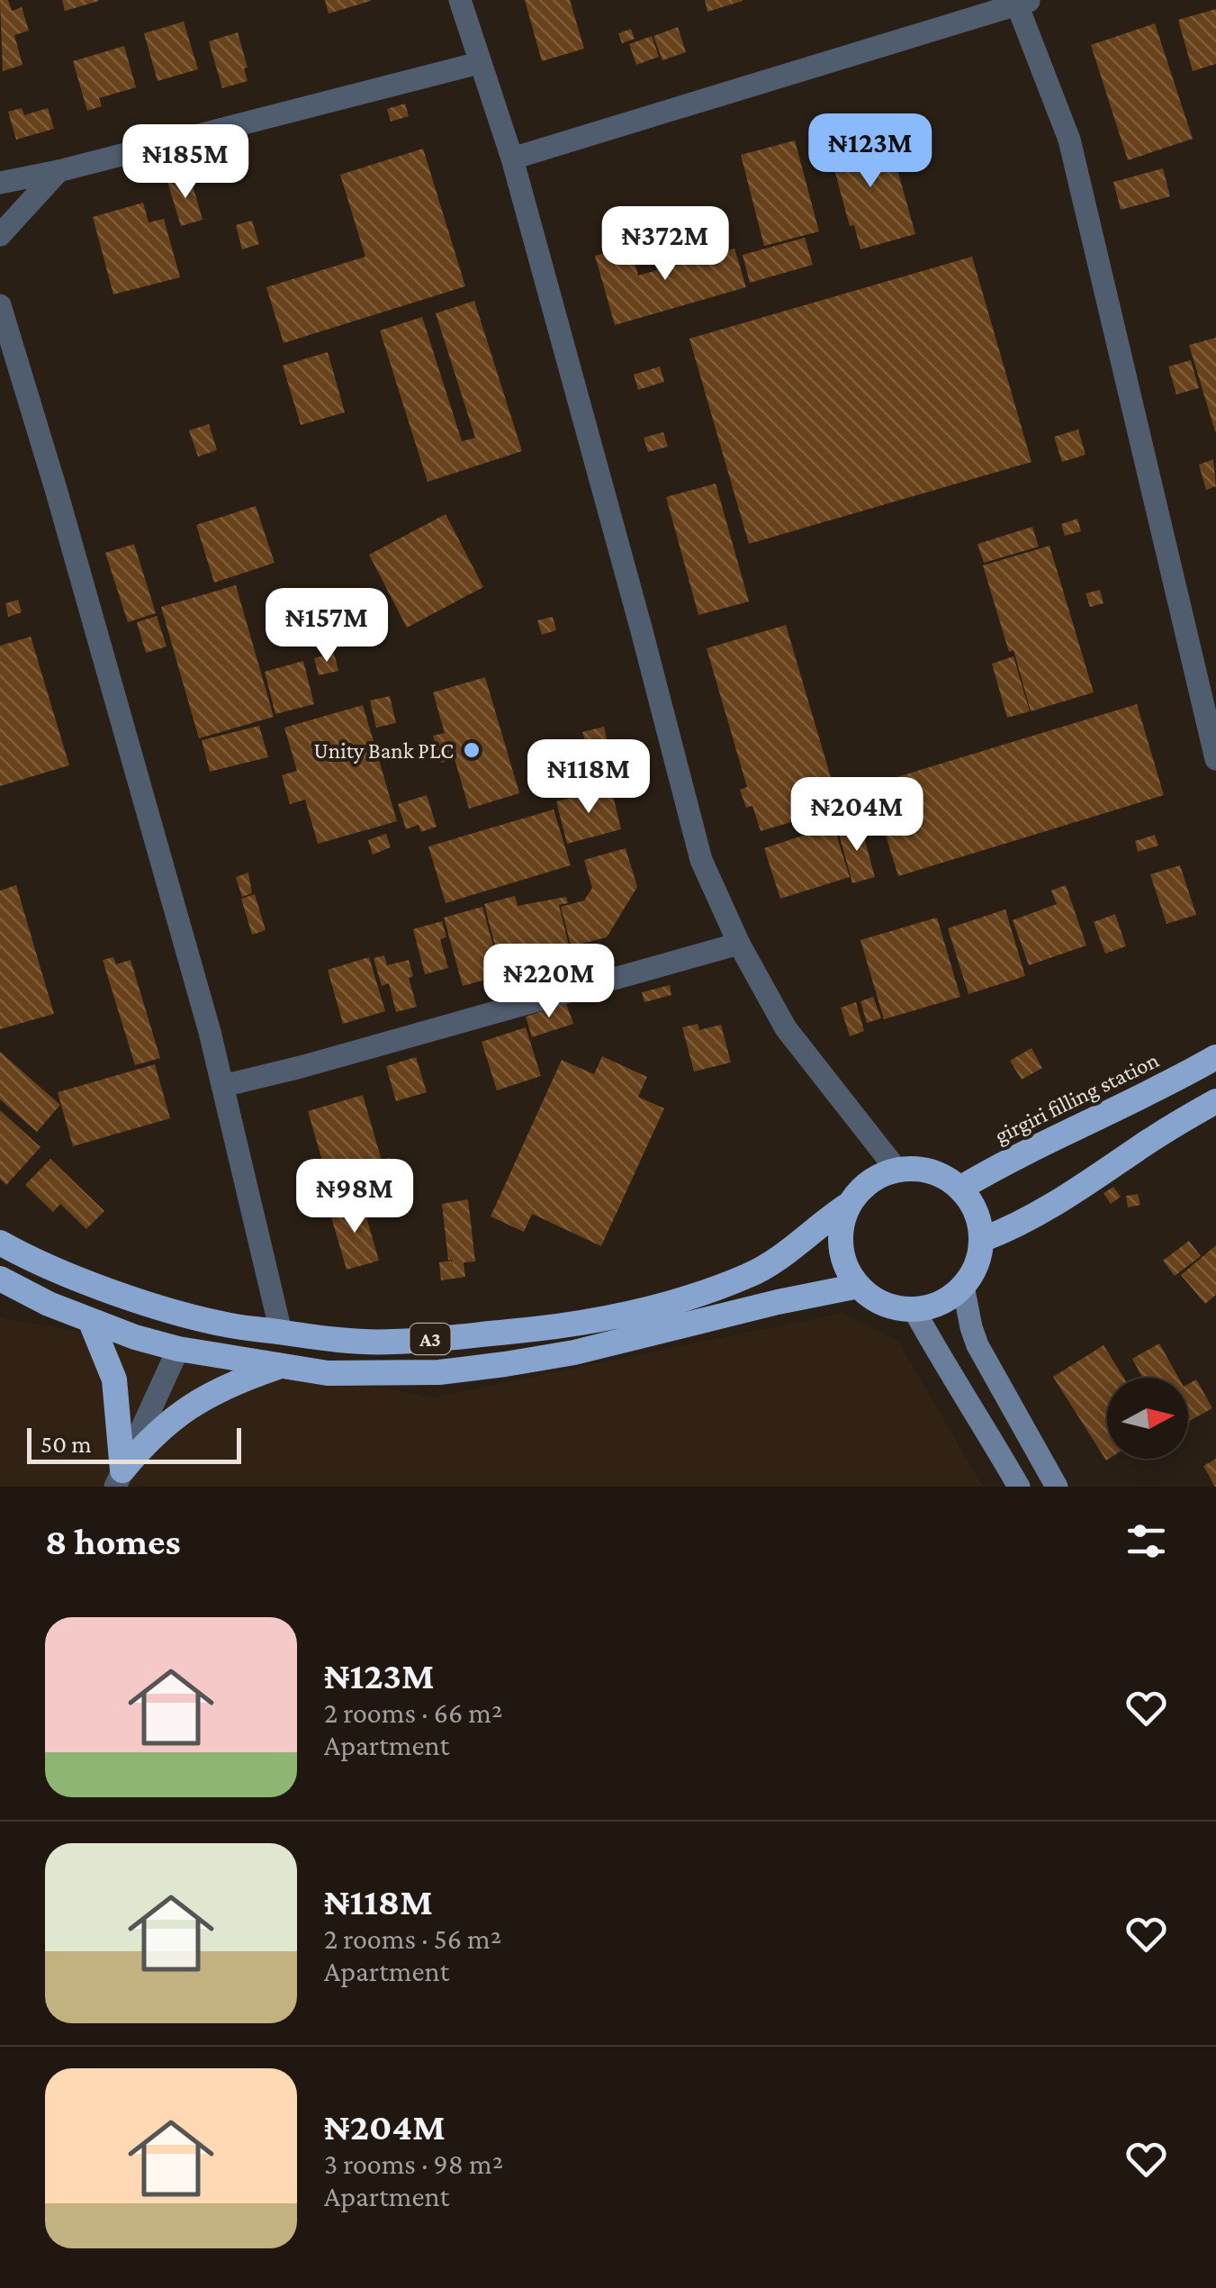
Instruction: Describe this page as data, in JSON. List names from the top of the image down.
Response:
{
  "streets": {
    "highway": ["girgiri filling station", "A3"]
  },
  "crossings": [
    ["girgiri filling station", "A3"]
  ],
  "places": ["Unity Bank PLC"],
  "scale_bar": "50 m",
  "north": "right",
  "page": {
    "price": [
      "₦123M",
      "₦185M",
      "₦372M",
      "₦157M",
      "₦118M",
      "₦204M",
      "₦220M",
      "₦98M"
    ],
    "scale": "50 m",
    "heading": "8 homes",
    "list": [
      {
        "name": "₦123M",
        "note": "2 rooms · 66 m² · Apartment"
      },
      {
        "name": "₦118M",
        "note": "2 rooms · 56 m² · Apartment"
      },
      {
        "name": "₦204M",
        "note": "3 rooms · 98 m² · Apartment"
      }
    ]
  }
}
